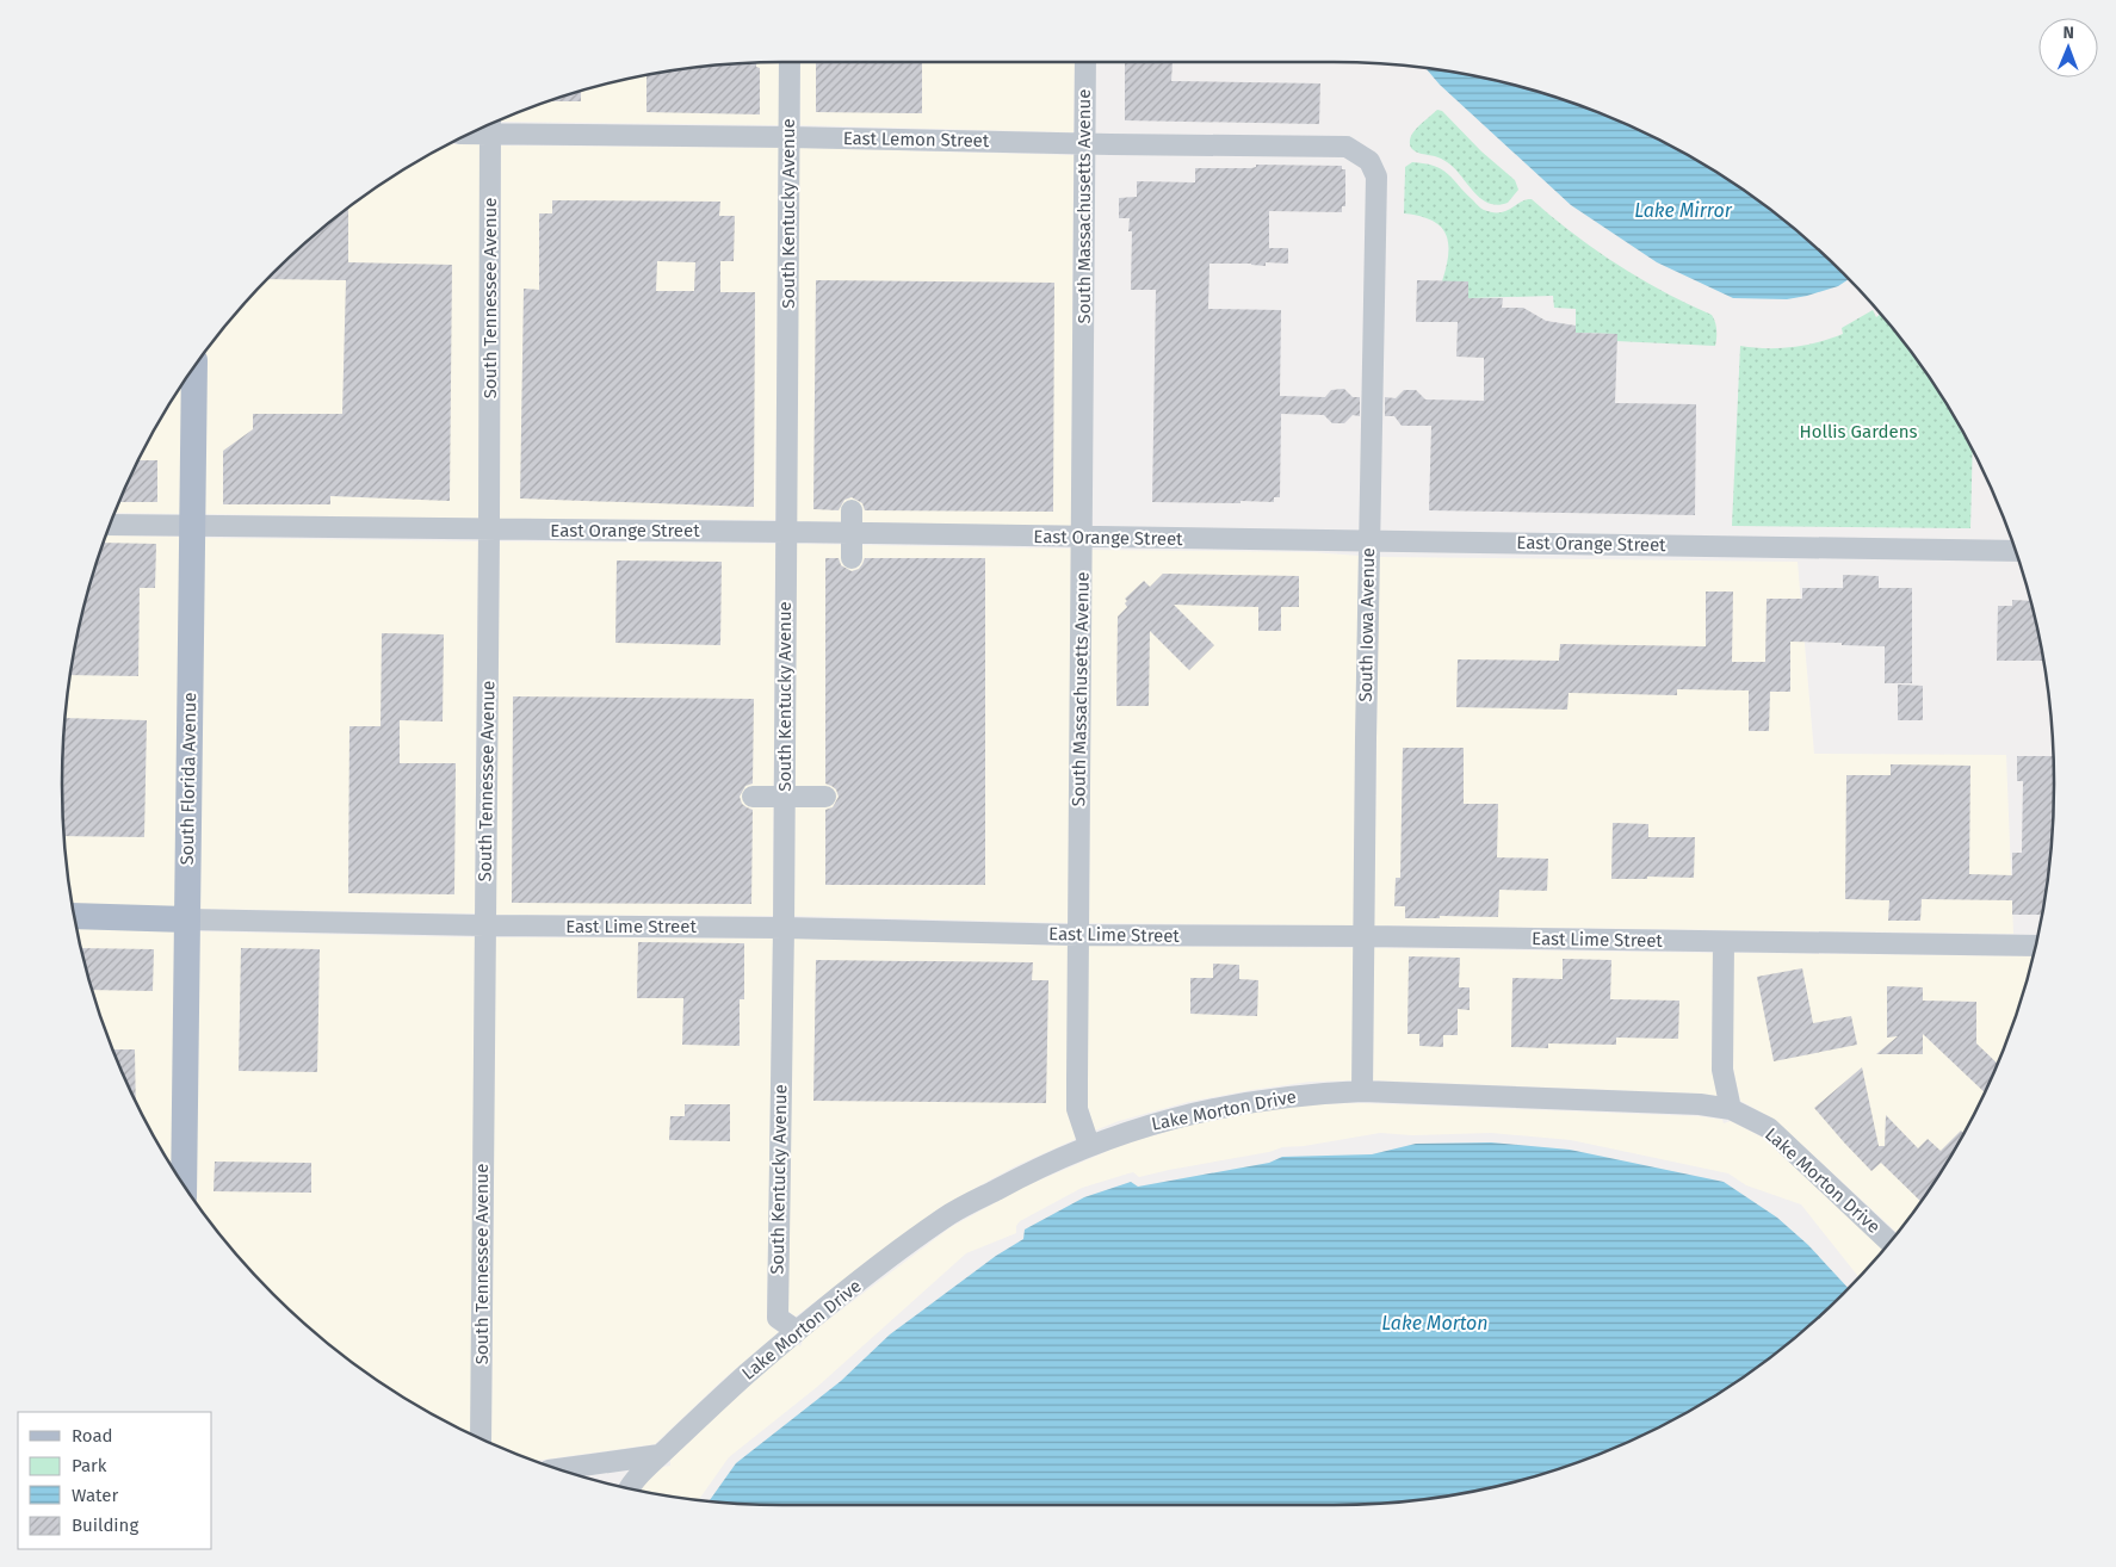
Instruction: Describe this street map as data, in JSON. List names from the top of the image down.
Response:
{
  "streets": {
    "main road": ["South Florida Avenue"],
    "street": [
      "East Lemon Street",
      "South Massachusetts Avenue",
      "South Kentucky Avenue",
      "South Tennessee Avenue",
      "East Orange Street",
      "South Iowa Avenue",
      "East Lime Street",
      "Lake Morton Drive"
    ]
  },
  "crossings": [
    ["East Lemon Street", "South Massachusetts Avenue"],
    ["East Lemon Street", "South Kentucky Avenue"],
    ["East Lemon Street", "South Tennessee Avenue"],
    ["East Lemon Street", "South Iowa Avenue"],
    ["South Massachusetts Avenue", "East Orange Street"],
    ["South Massachusetts Avenue", "East Lime Street"],
    ["South Massachusetts Avenue", "Lake Morton Drive"],
    ["South Kentucky Avenue", "East Orange Street"],
    ["South Kentucky Avenue", "East Lime Street"],
    ["South Kentucky Avenue", "Lake Morton Drive"],
    ["South Tennessee Avenue", "East Orange Street"],
    ["South Tennessee Avenue", "East Lime Street"],
    ["East Orange Street", "South Iowa Avenue"],
    ["East Orange Street", "South Florida Avenue"],
    ["South Iowa Avenue", "East Lime Street"],
    ["South Iowa Avenue", "Lake Morton Drive"],
    ["South Florida Avenue", "East Lime Street"]
  ],
  "water": ["Lake Mirror", "Lake Morton"],
  "parks": ["Hollis Gardens"],
  "legend": [
    "Road",
    "Park",
    "Water",
    "Building"
  ],
  "north": "top"
}
